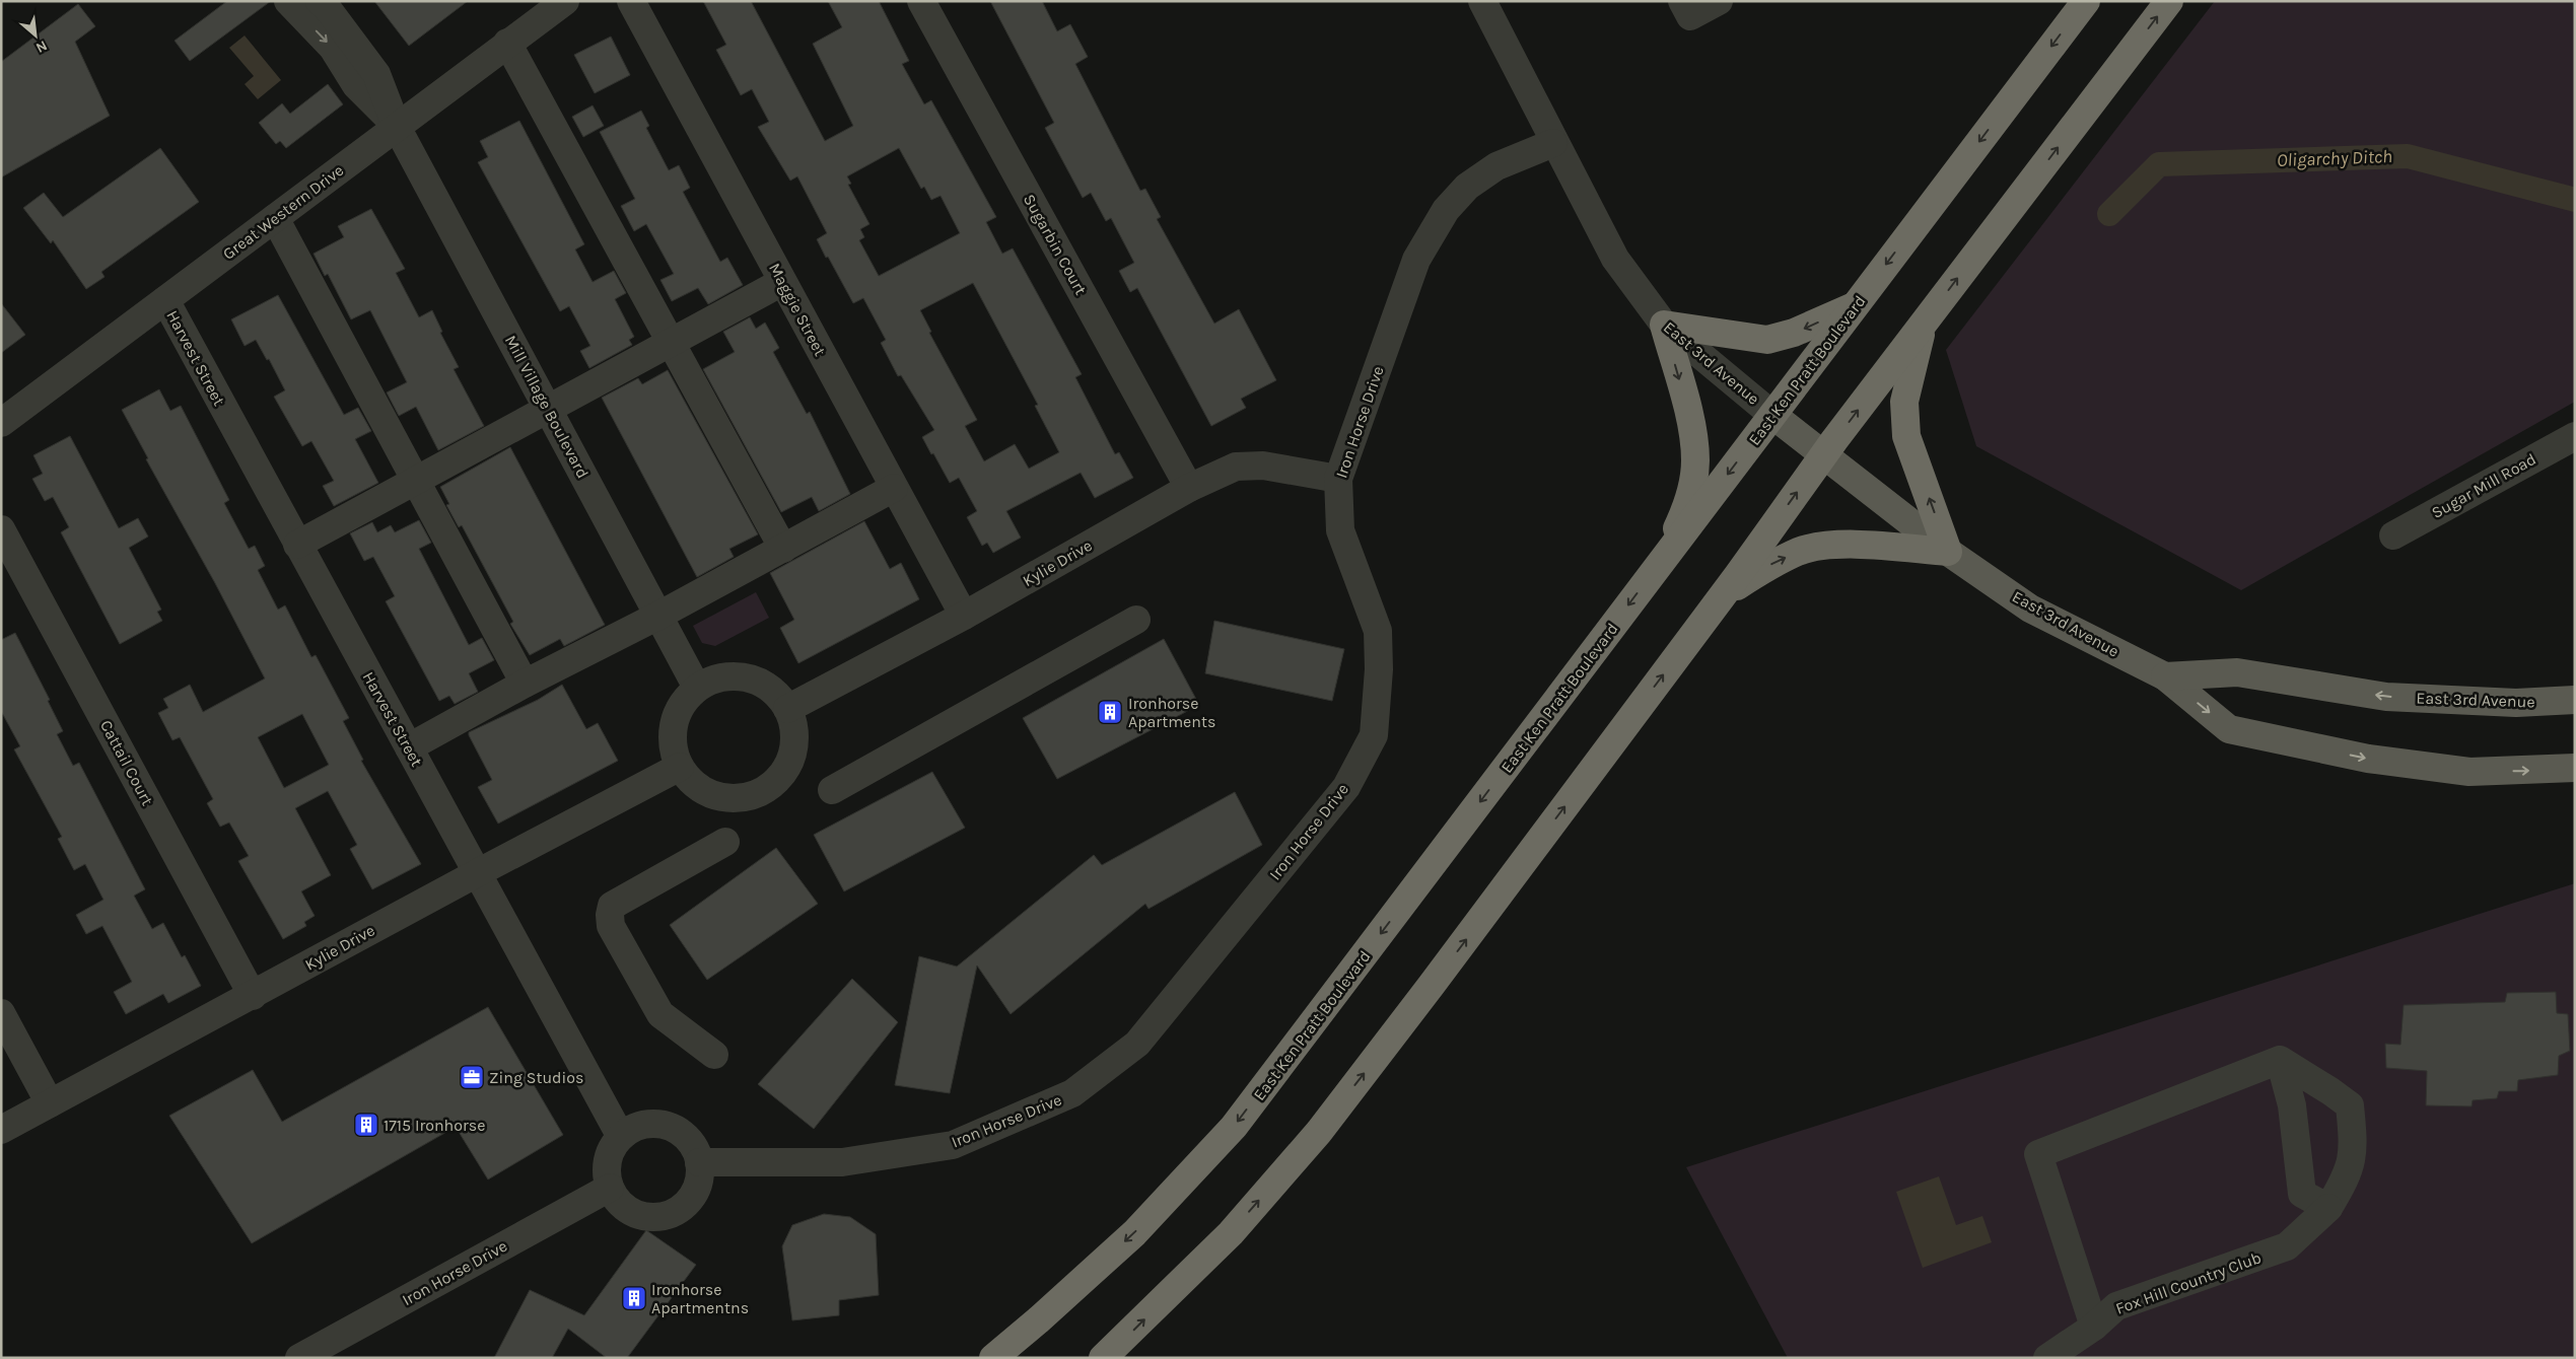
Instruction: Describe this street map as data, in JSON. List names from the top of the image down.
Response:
{
  "streets": {
    "highway": ["East Ken Pratt Boulevard"],
    "main road": ["East 3rd Avenue"],
    "street": [
      "Great Western Drive",
      "Sugarbin Court",
      "Maggie Street",
      "Harvest Street",
      "Mill Village Boulevard",
      "Iron Horse Drive",
      "Sugar Mill Road",
      "Kylie Drive",
      "Cattail Court",
      "Fox Hill Country Club"
    ]
  },
  "crossings": [
    ["Great Western Drive", "Harvest Street"],
    ["Great Western Drive", "Mill Village Boulevard"],
    ["Sugarbin Court", "Kylie Drive"],
    ["Maggie Street", "Kylie Drive"],
    ["Harvest Street", "Iron Horse Drive"],
    ["Harvest Street", "Kylie Drive"],
    ["East 3rd Avenue", "East Ken Pratt Boulevard"],
    ["East 3rd Avenue", "Iron Horse Drive"],
    ["Mill Village Boulevard", "Kylie Drive"],
    ["Iron Horse Drive", "Kylie Drive"],
    ["Kylie Drive", "Cattail Court"]
  ],
  "water": ["Oligarchy Ditch"],
  "places": {
    "building": ["Ironhorse Apartments", "1715 Ironhorse", "Ironhorse Apartmentns"],
    "office": ["Zing Studios"]
  },
  "north": "bottom right"
}
